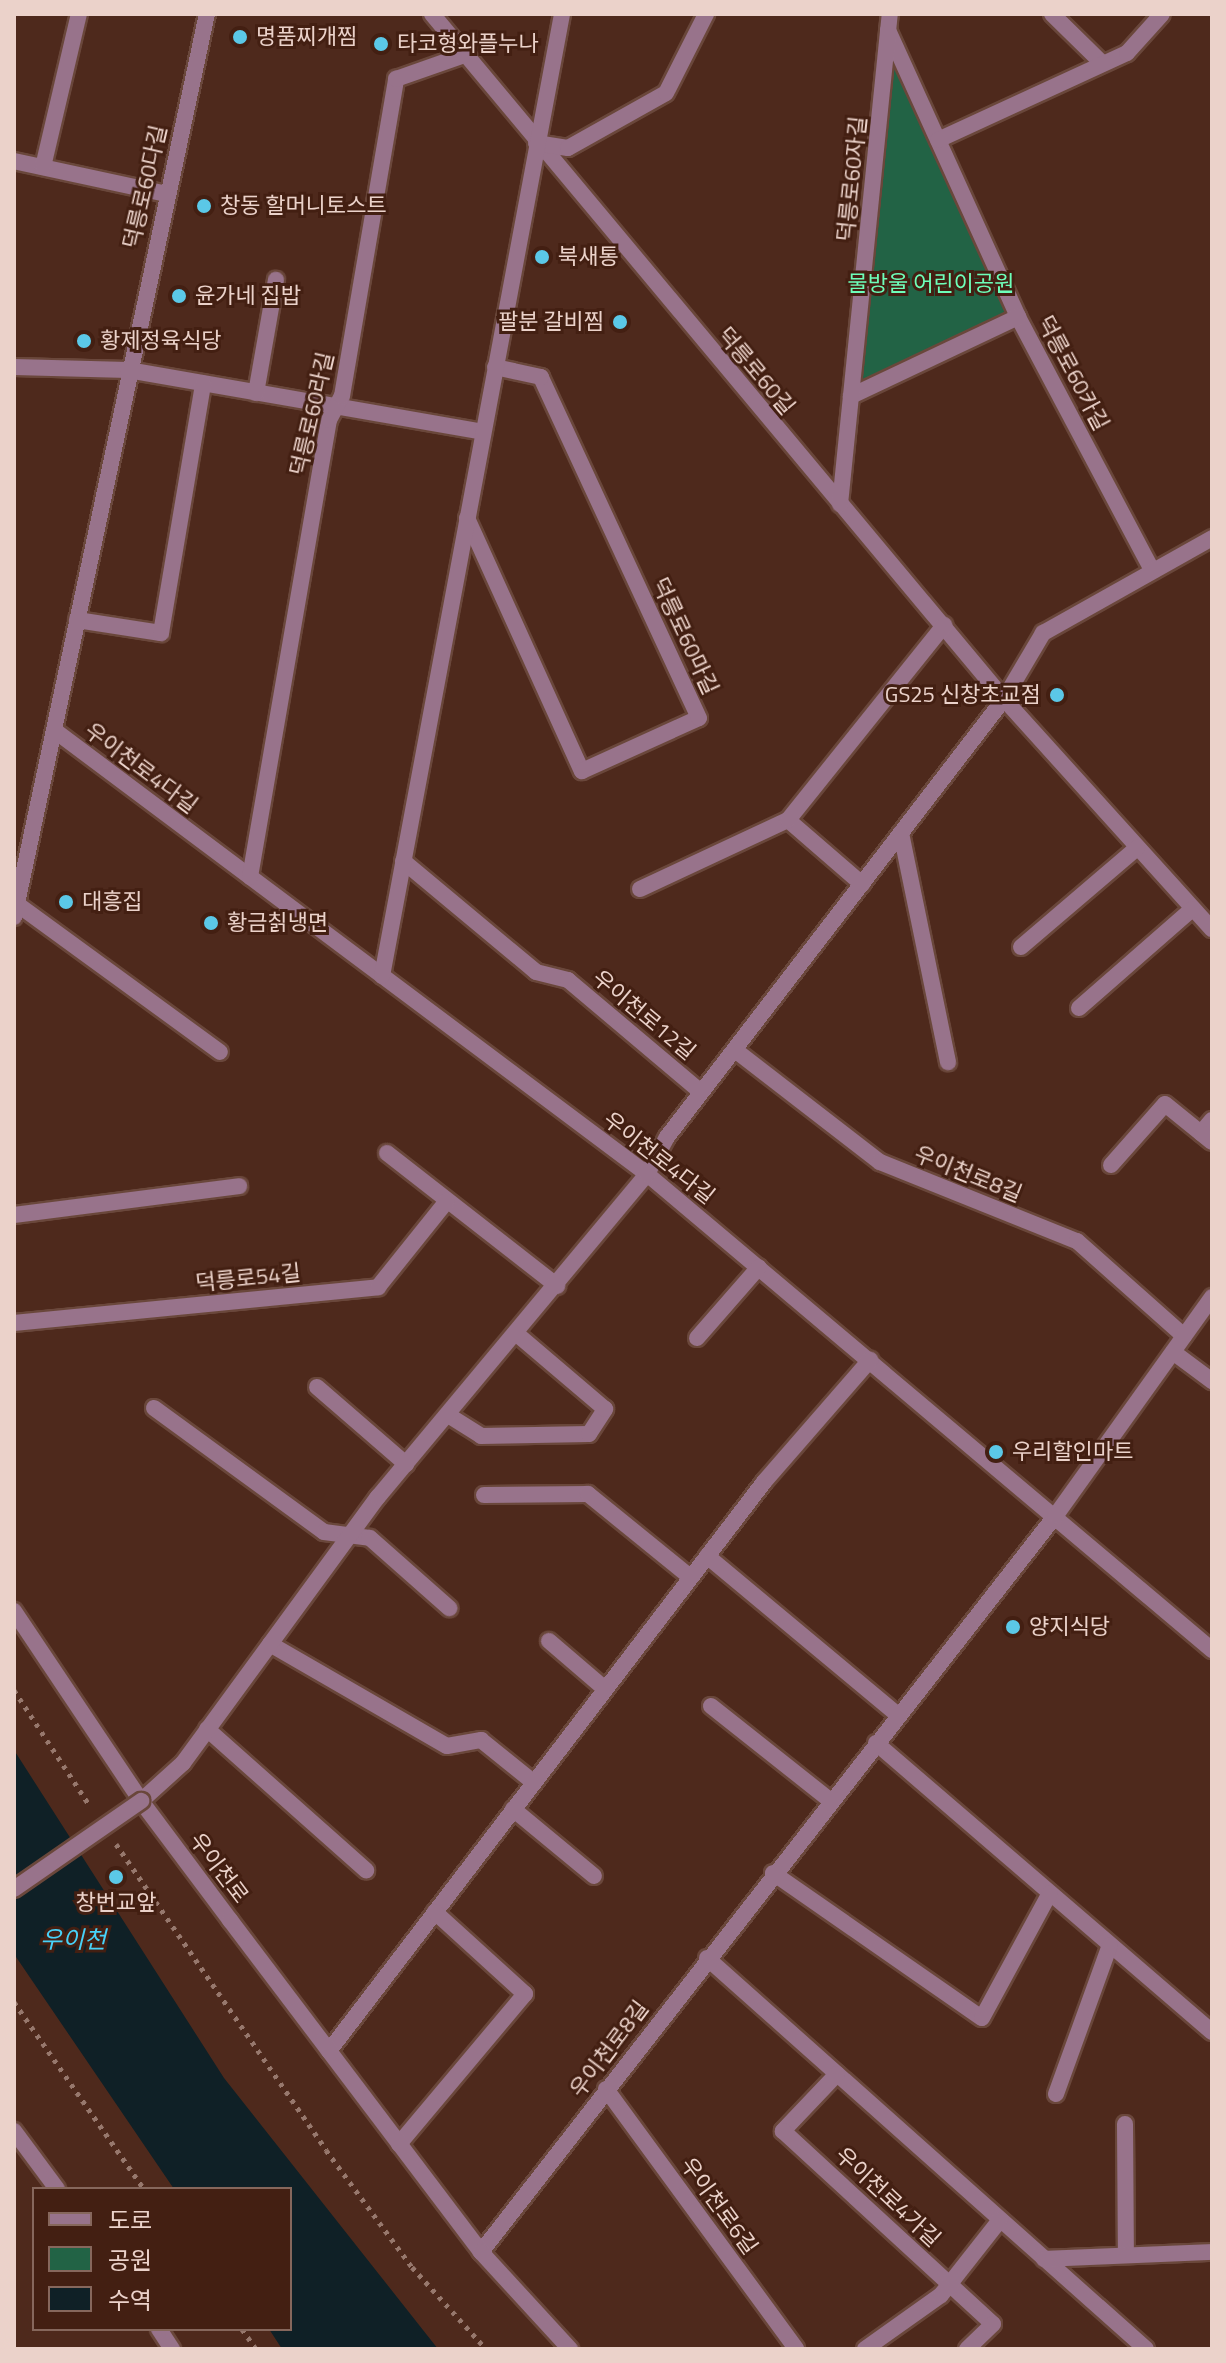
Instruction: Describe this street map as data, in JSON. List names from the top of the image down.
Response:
{
  "streets": {
    "street": [
      "덕릉로60자길",
      "덕릉로60다길",
      "덕릉로60길",
      "덕릉로60카길",
      "덕릉로60라길",
      "덕릉로60마길",
      "우이천로4다길",
      "우이천로12길",
      "우이천로8길",
      "덕릉로54길",
      "우이천로",
      "우이천로4가길",
      "우이천로6길"
    ]
  },
  "crossings": [
    ["덕릉로60자길", "덕릉로60길"],
    ["덕릉로60자길", "덕릉로60카길"],
    ["덕릉로60다길", "우이천로4다길"],
    ["덕릉로60길", "덕릉로60라길"],
    ["덕릉로60길", "우이천로12길"],
    ["덕릉로60카길", "우이천로12길"],
    ["덕릉로60라길", "우이천로4다길"],
    ["우이천로4다길", "우이천로12길"],
    ["우이천로4다길", "우이천로8길"],
    ["우이천로12길", "우이천로8길"],
    ["우이천로12길", "우이천로"],
    ["우이천로8길", "우이천로"],
    ["우이천로8길", "우이천로6길"]
  ],
  "water": ["우이천"],
  "parks": ["물방울 어린이공원"],
  "places": [
    "명품찌개찜",
    "타코형와플누나",
    "창동 할머니토스트",
    "북새통",
    "윤가네 집밥",
    "팔분 갈비찜",
    "황제정육식당",
    "GS25 신창초교점",
    "대흥집",
    "황금칡냉면",
    "우리할인마트",
    "양지식당",
    "창번교앞"
  ],
  "legend": ["도로", "공원", "수역"]
}
